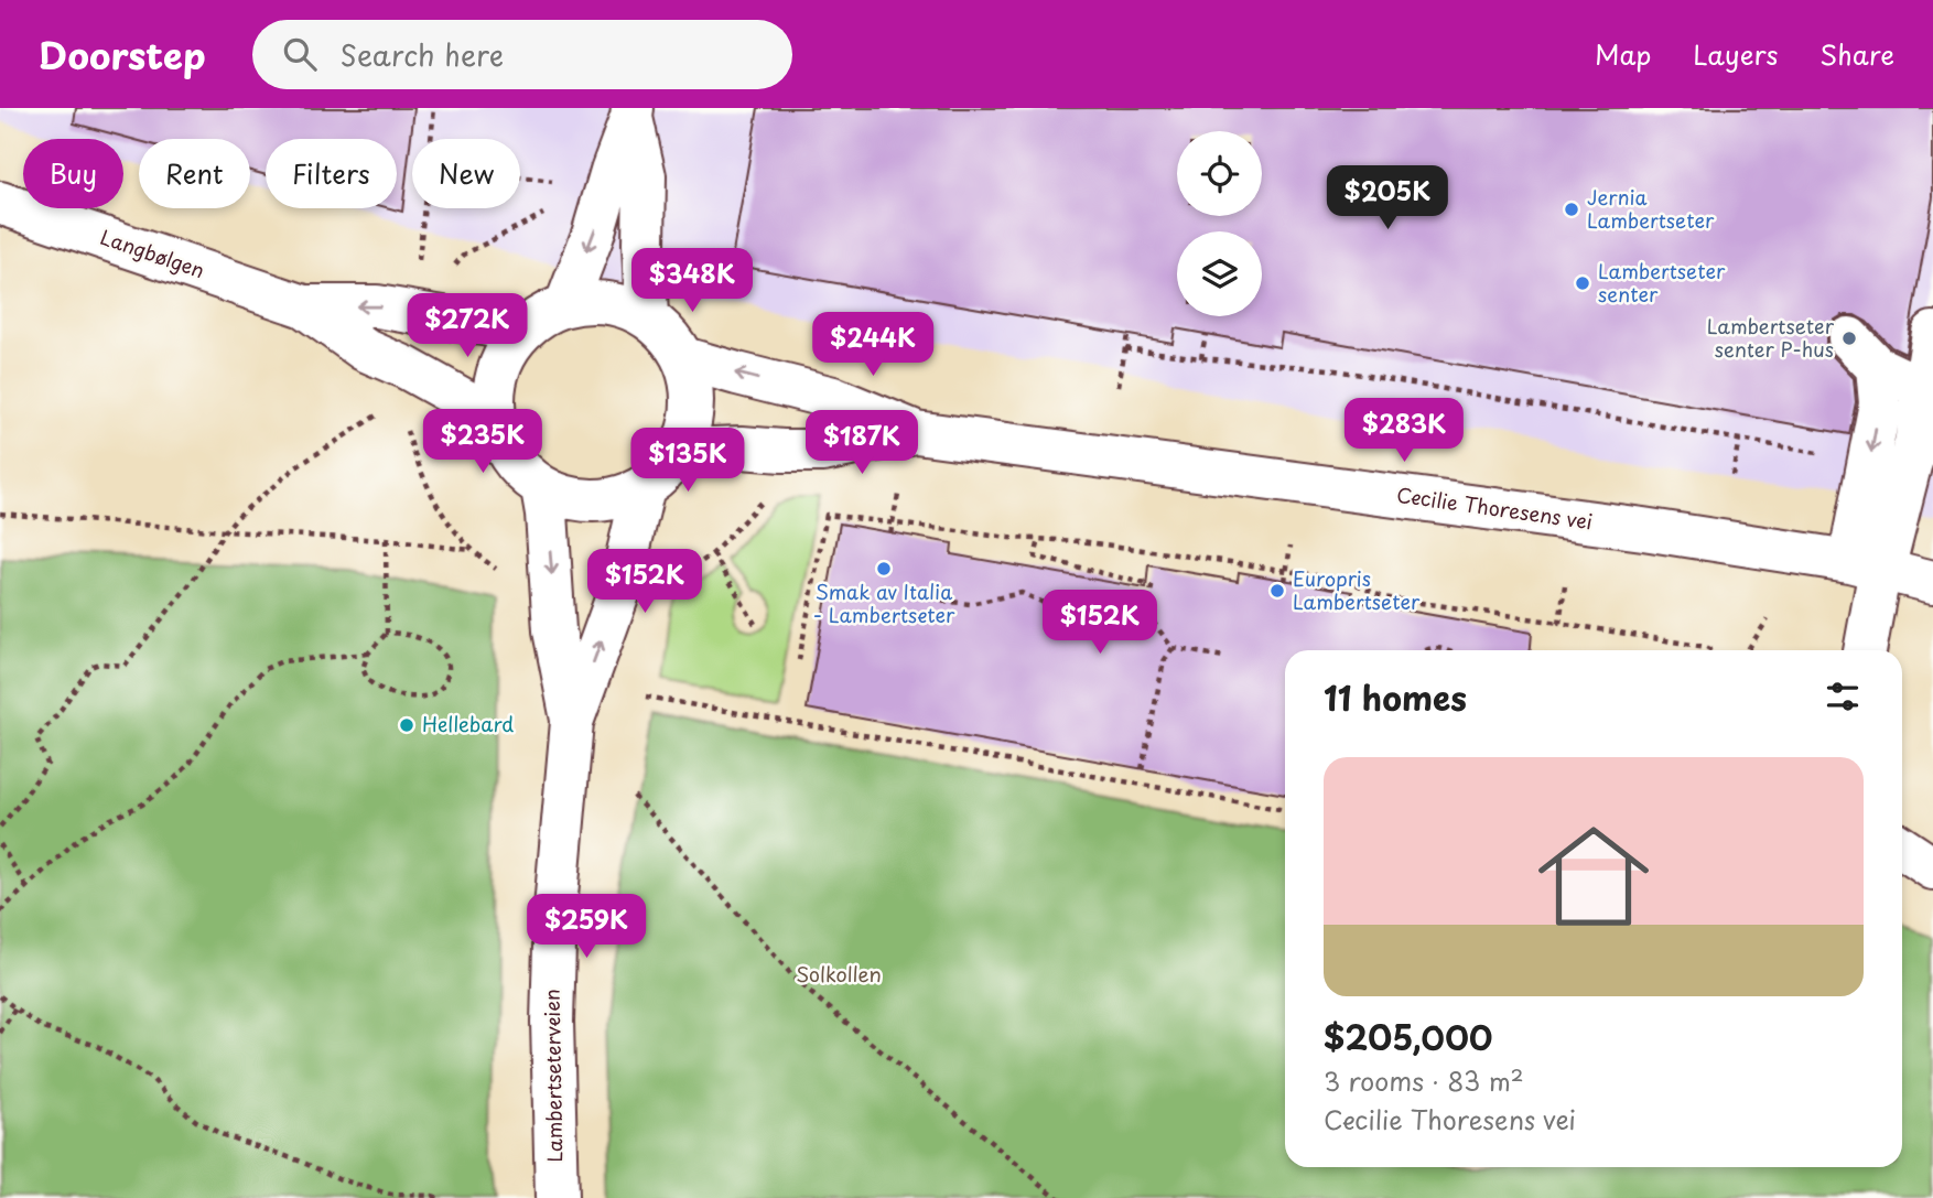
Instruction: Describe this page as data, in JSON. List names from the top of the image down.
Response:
{
  "streets": {
    "street": ["Langbølgen", "Cecilie Thoresens vei", "Lambertseterveien"]
  },
  "crossings": [
    ["Langbølgen", "Cecilie Thoresens vei"],
    ["Langbølgen", "Lambertseterveien"],
    ["Cecilie Thoresens vei", "Lambertseterveien"]
  ],
  "parks": ["Solkollen"],
  "places": [
    "Jernia Lambertseter",
    "Lambertseter senter",
    "Lambertseter senter P-hus",
    "Smak av Italia - Lambertseter",
    "Europris Lambertseter",
    "Hellebard"
  ],
  "page": {
    "header": "Doorstep",
    "search": "Search here",
    "nav": ["Map", "Layers", "Share"],
    "chip": [
      "Buy",
      "Rent",
      "Filters",
      "New"
    ],
    "price": [
      "$205K",
      "$348K",
      "$272K",
      "$244K",
      "$283K",
      "$235K",
      "$187K",
      "$135K",
      "$152K",
      "$152K",
      "$259K"
    ],
    "heading": "11 homes",
    "list": [
      {
        "name": "$205,000",
        "note": "3 rooms · 83 m² · Cecilie Thoresens vei"
      }
    ]
  }
}
